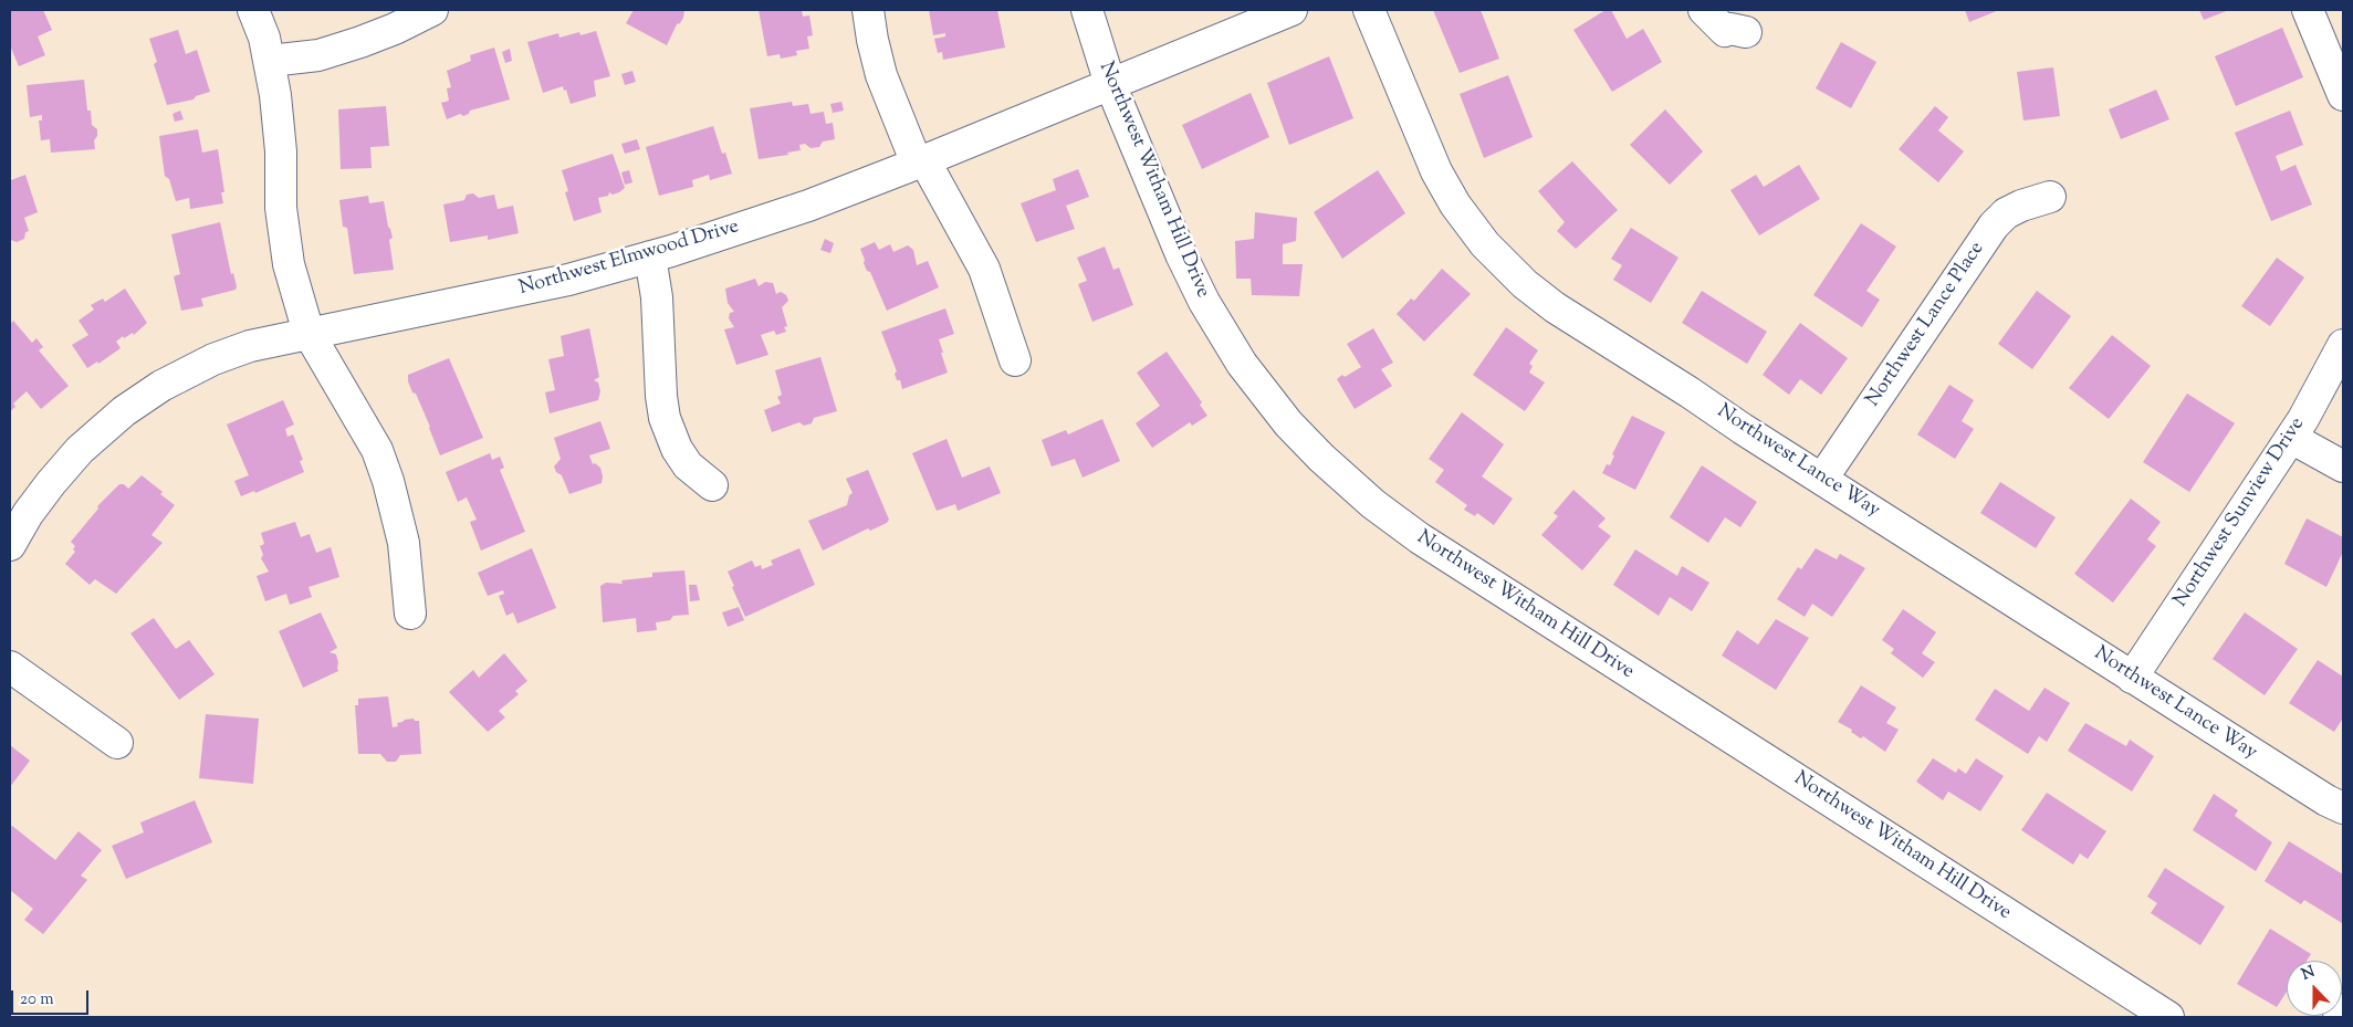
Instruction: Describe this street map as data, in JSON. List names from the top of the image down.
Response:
{
  "streets": {
    "street": [
      "Northwest Witham Hill Drive",
      "Northwest Elmwood Drive",
      "Northwest Lance Place",
      "Northwest Lance Way",
      "Northwest Sunview Drive"
    ]
  },
  "crossings": [
    ["Northwest Witham Hill Drive", "Northwest Elmwood Drive"],
    ["Northwest Lance Place", "Northwest Lance Way"],
    ["Northwest Lance Way", "Northwest Sunview Drive"]
  ],
  "scale_bar": "20 m",
  "north": "top"
}
